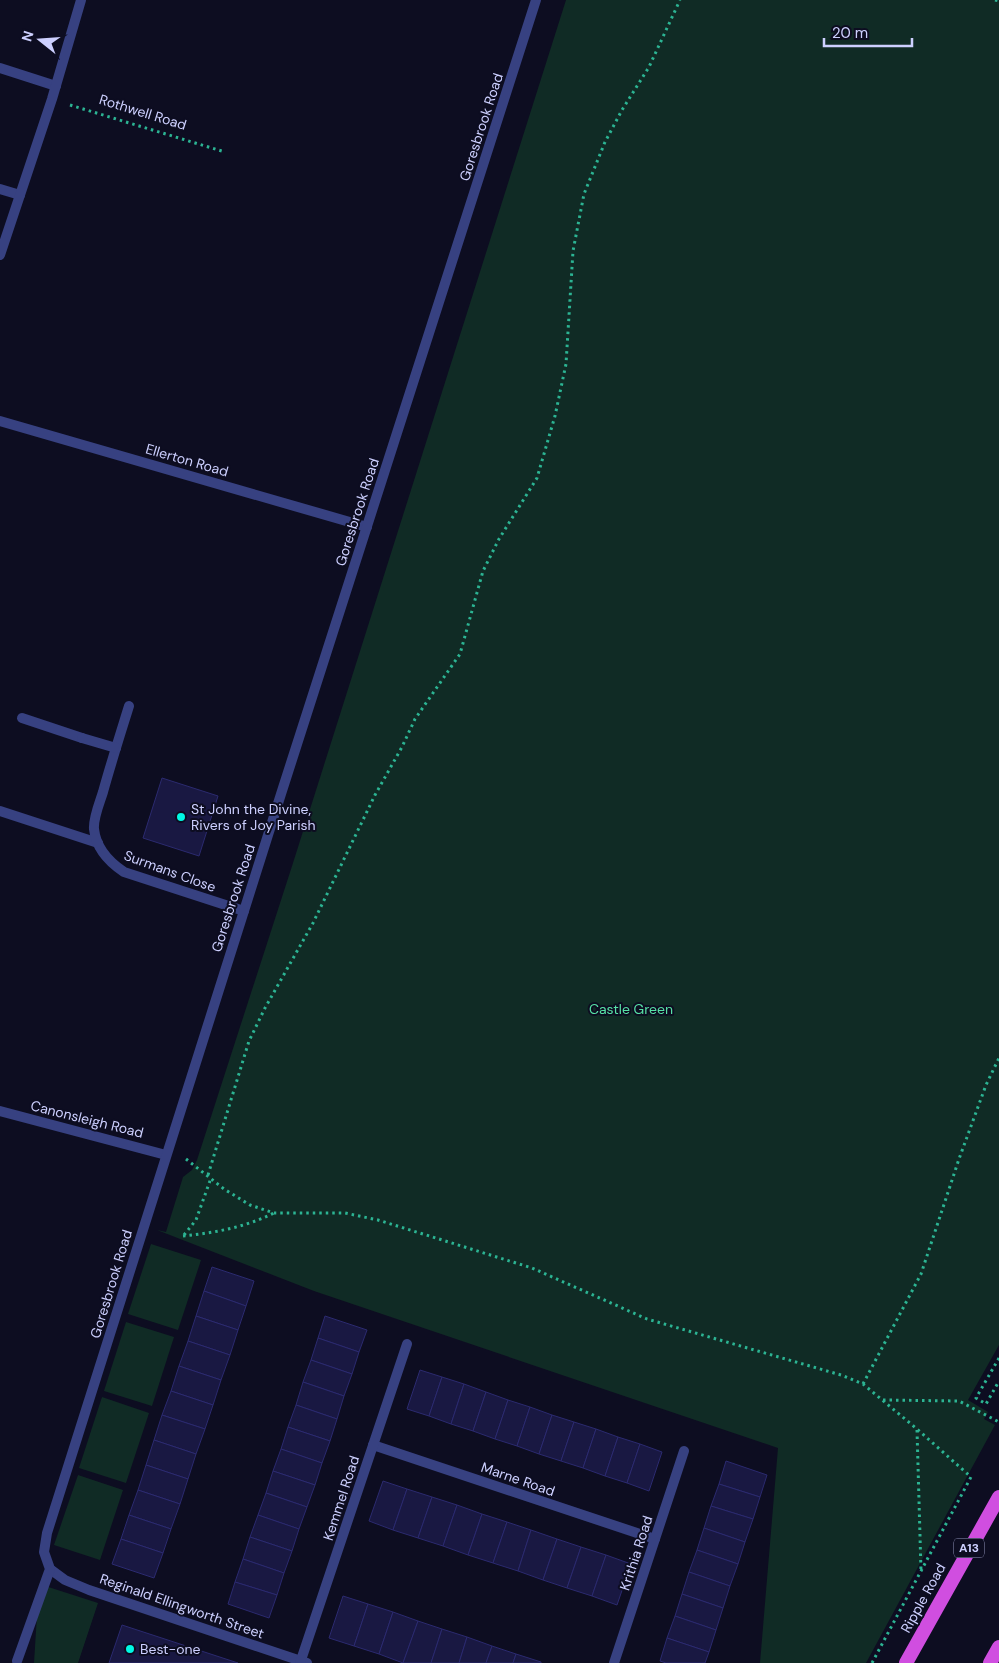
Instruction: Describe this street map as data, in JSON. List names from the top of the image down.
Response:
{
  "streets": {
    "highway": ["A13", "Ripple Road"],
    "street": [
      "Goresbrook Road",
      "Ellerton Road",
      "Surmans Close",
      "Canonsleigh Road",
      "Marne Road",
      "Kemmel Road",
      "Krithia Road",
      "Reginald Ellingworth Street"
    ],
    "path": ["Rothwell Road"]
  },
  "crossings": [
    ["Goresbrook Road", "Ellerton Road"],
    ["Goresbrook Road", "Surmans Close"],
    ["Goresbrook Road", "Canonsleigh Road"],
    ["Goresbrook Road", "Reginald Ellingworth Street"],
    ["Marne Road", "Kemmel Road"],
    ["Marne Road", "Krithia Road"],
    ["Kemmel Road", "Reginald Ellingworth Street"]
  ],
  "parks": ["Castle Green"],
  "places": ["St John the Divine, Rivers of Joy Parish", "Best-one"],
  "scale_bar": "20 m",
  "north": "left"
}
